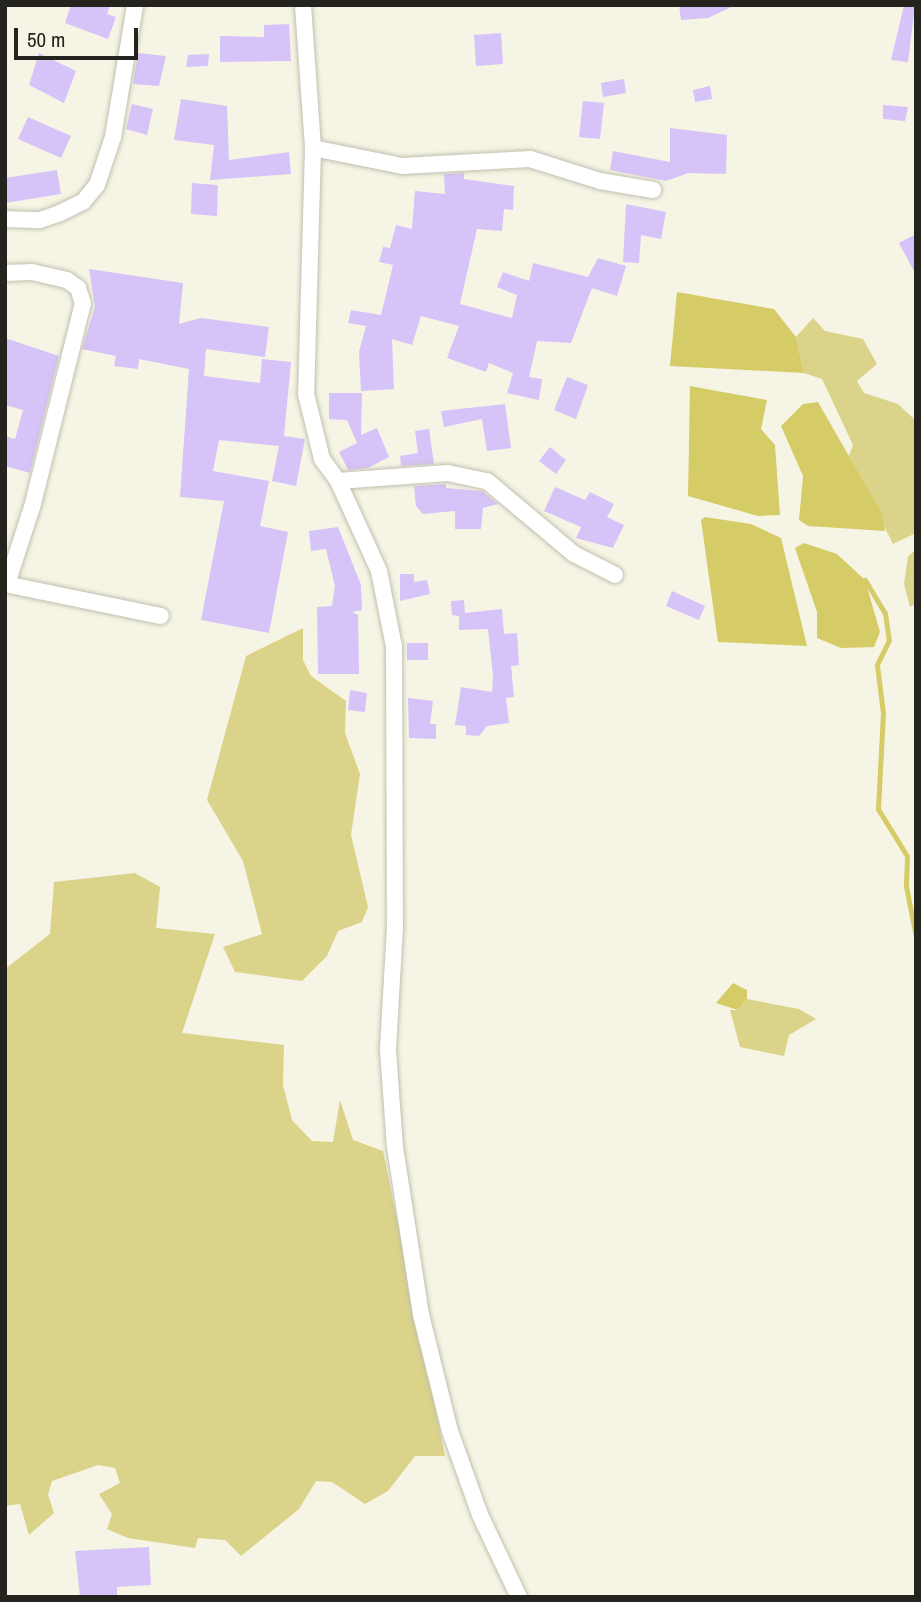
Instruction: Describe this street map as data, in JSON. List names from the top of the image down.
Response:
{
  "scale_bar": "50 m"
}
